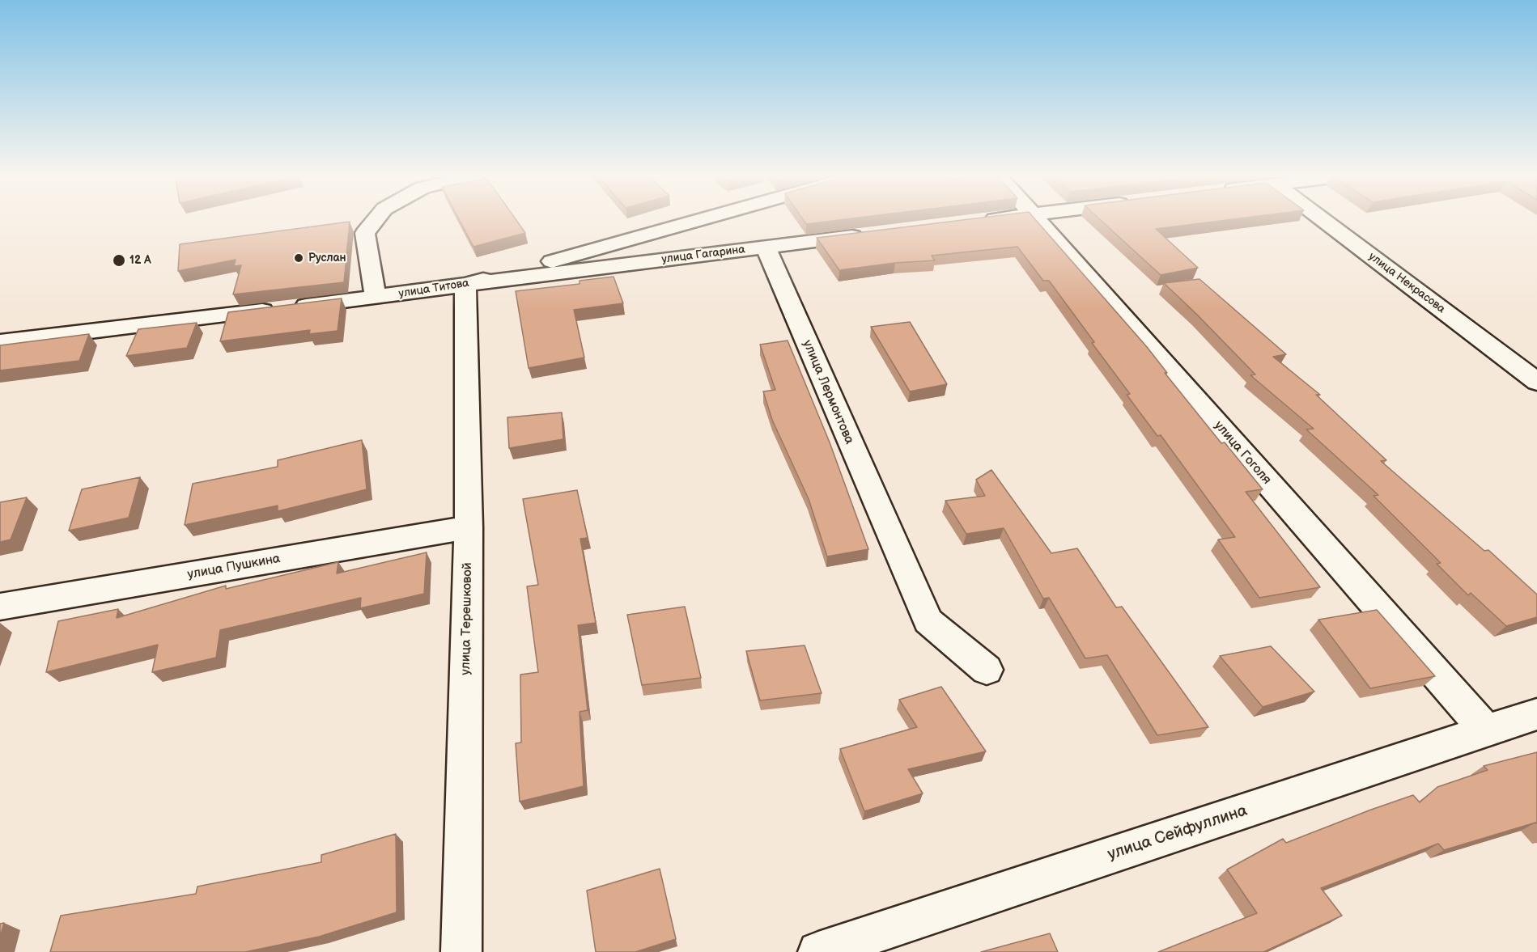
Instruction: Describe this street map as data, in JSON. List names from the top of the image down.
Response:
{
  "streets": {
    "street": [
      "улица Гагарина",
      "улица Некрасова",
      "улица Титова",
      "улица Лермонтова",
      "улица Гоголя",
      "улица Пушкина",
      "улица Терешковой",
      "улица Сейфуллина"
    ]
  },
  "crossings": [
    ["улица Гагарина", "улица Титова"],
    ["улица Гагарина", "улица Лермонтова"],
    ["улица Гагарина", "улица Терешковой"],
    ["улица Титова", "улица Терешковой"],
    ["улица Гоголя", "улица Сейфуллина"],
    ["улица Пушкина", "улица Терешковой"]
  ],
  "places": ["Руслан", "12 А"]
}
